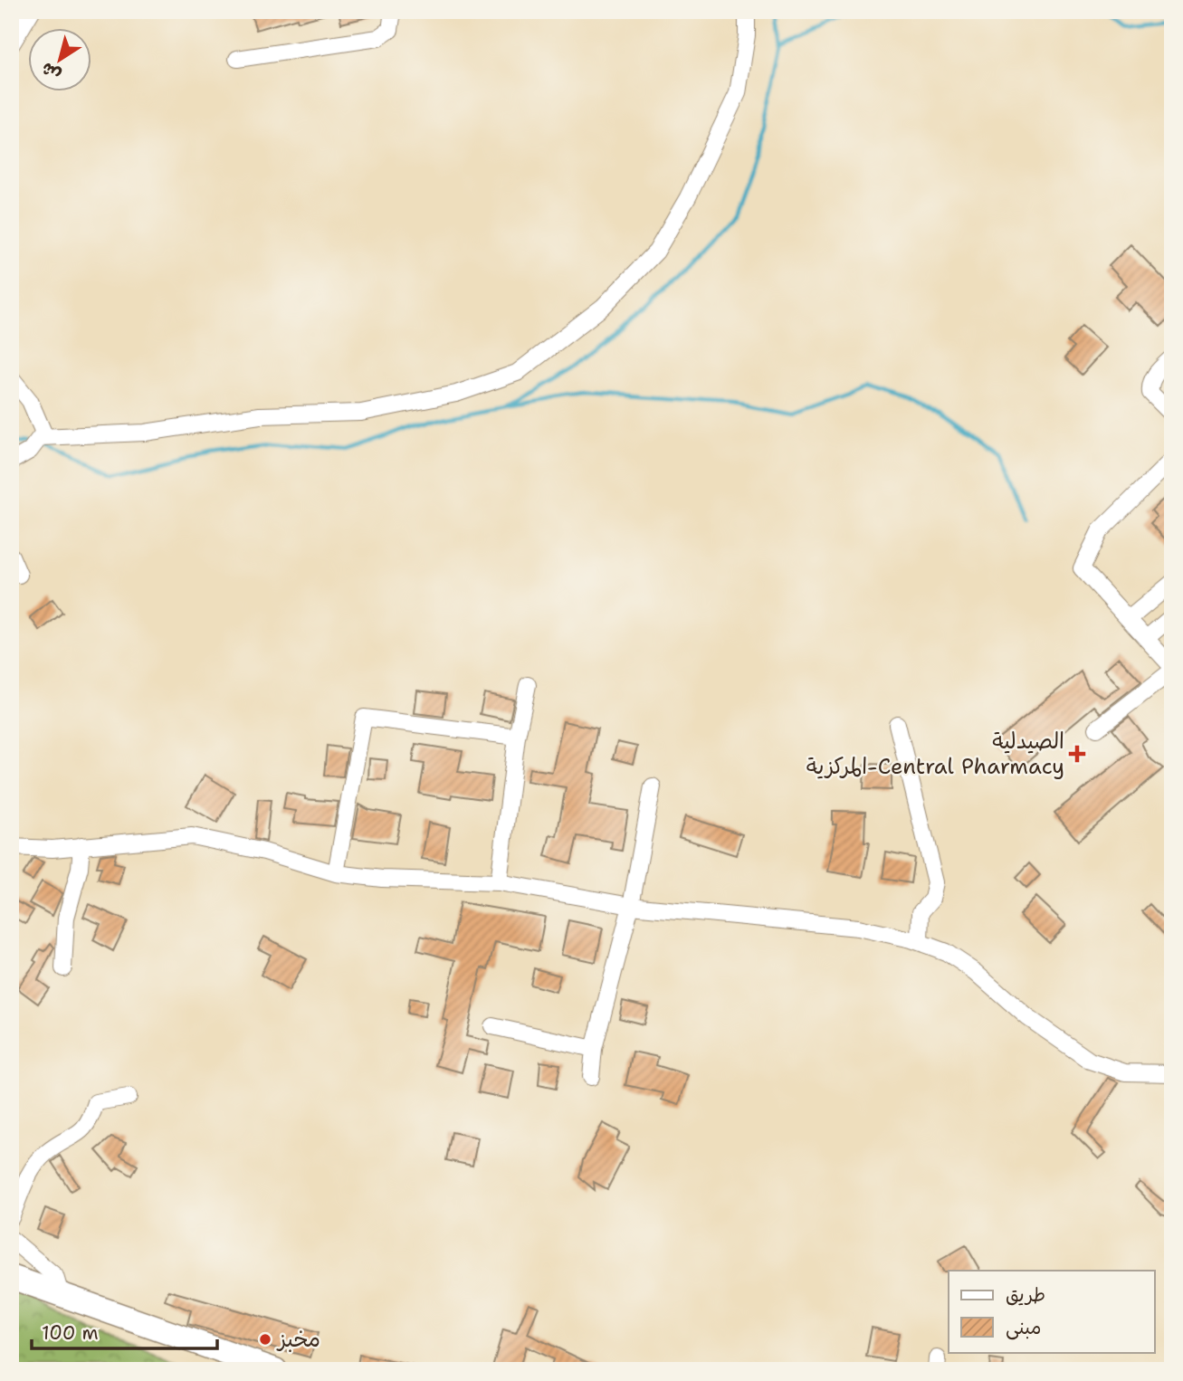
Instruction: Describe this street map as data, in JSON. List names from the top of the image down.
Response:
{
  "places": {
    "health": ["الصيدلية المركزية-Central Pharmacy"],
    "other": ["مخبز"]
  },
  "legend": ["طريق", "مبنى"],
  "scale_bar": "100 m",
  "north": "bottom left"
}
